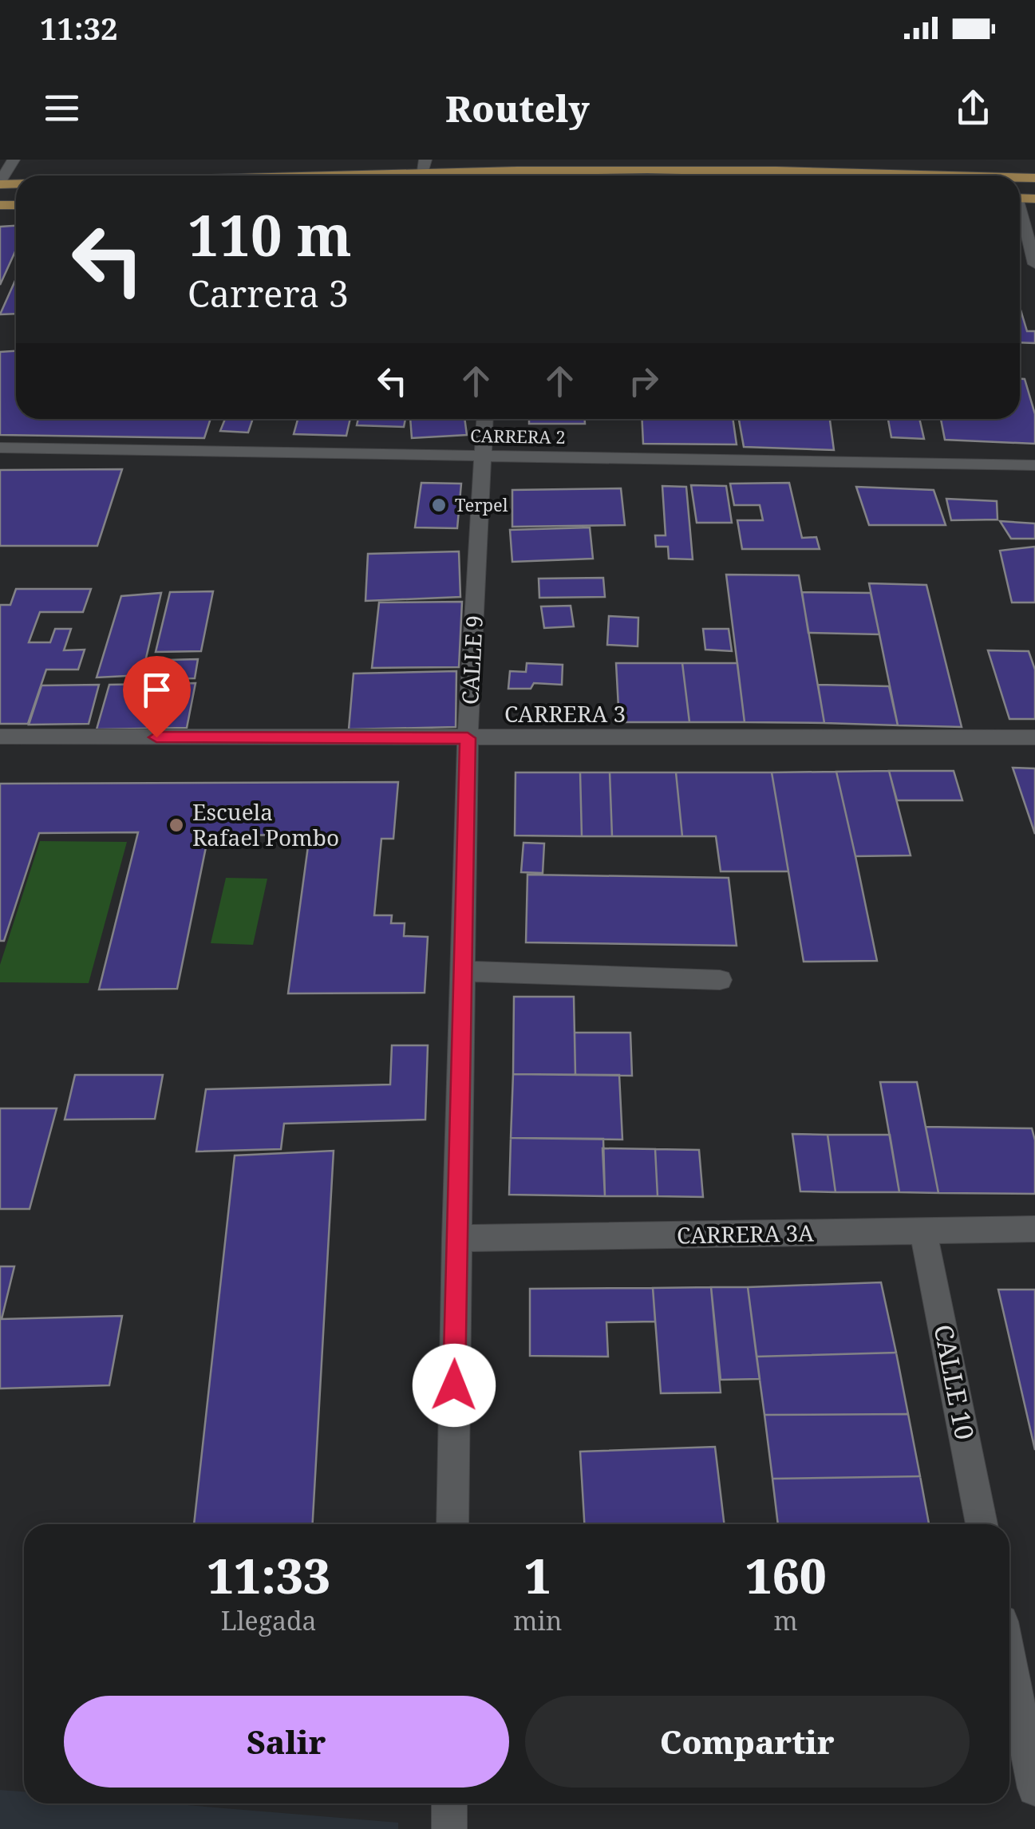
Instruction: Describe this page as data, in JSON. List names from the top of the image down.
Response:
{
  "streets": {
    "street": [
      "CARRERA 2",
      "CALLE 9",
      "CARRERA 3",
      "CARRERA 3A",
      "CALLE 10"
    ]
  },
  "crossings": [
    ["CARRERA 2", "CALLE 9"],
    ["CALLE 9", "CARRERA 3"],
    ["CALLE 9", "CARRERA 3A"],
    ["CARRERA 3A", "CALLE 10"]
  ],
  "places": ["Terpel", "Escuela Rafael Pombo"],
  "page": {
    "status": "11:32",
    "header": "Routely",
    "turn": ["110 m", "Carrera 3"],
    "eta": [
      "11:33",
      "Llegada",
      "1",
      "min",
      "160",
      "m"
    ],
    "buttons": ["Salir", "Compartir"]
  }
}
